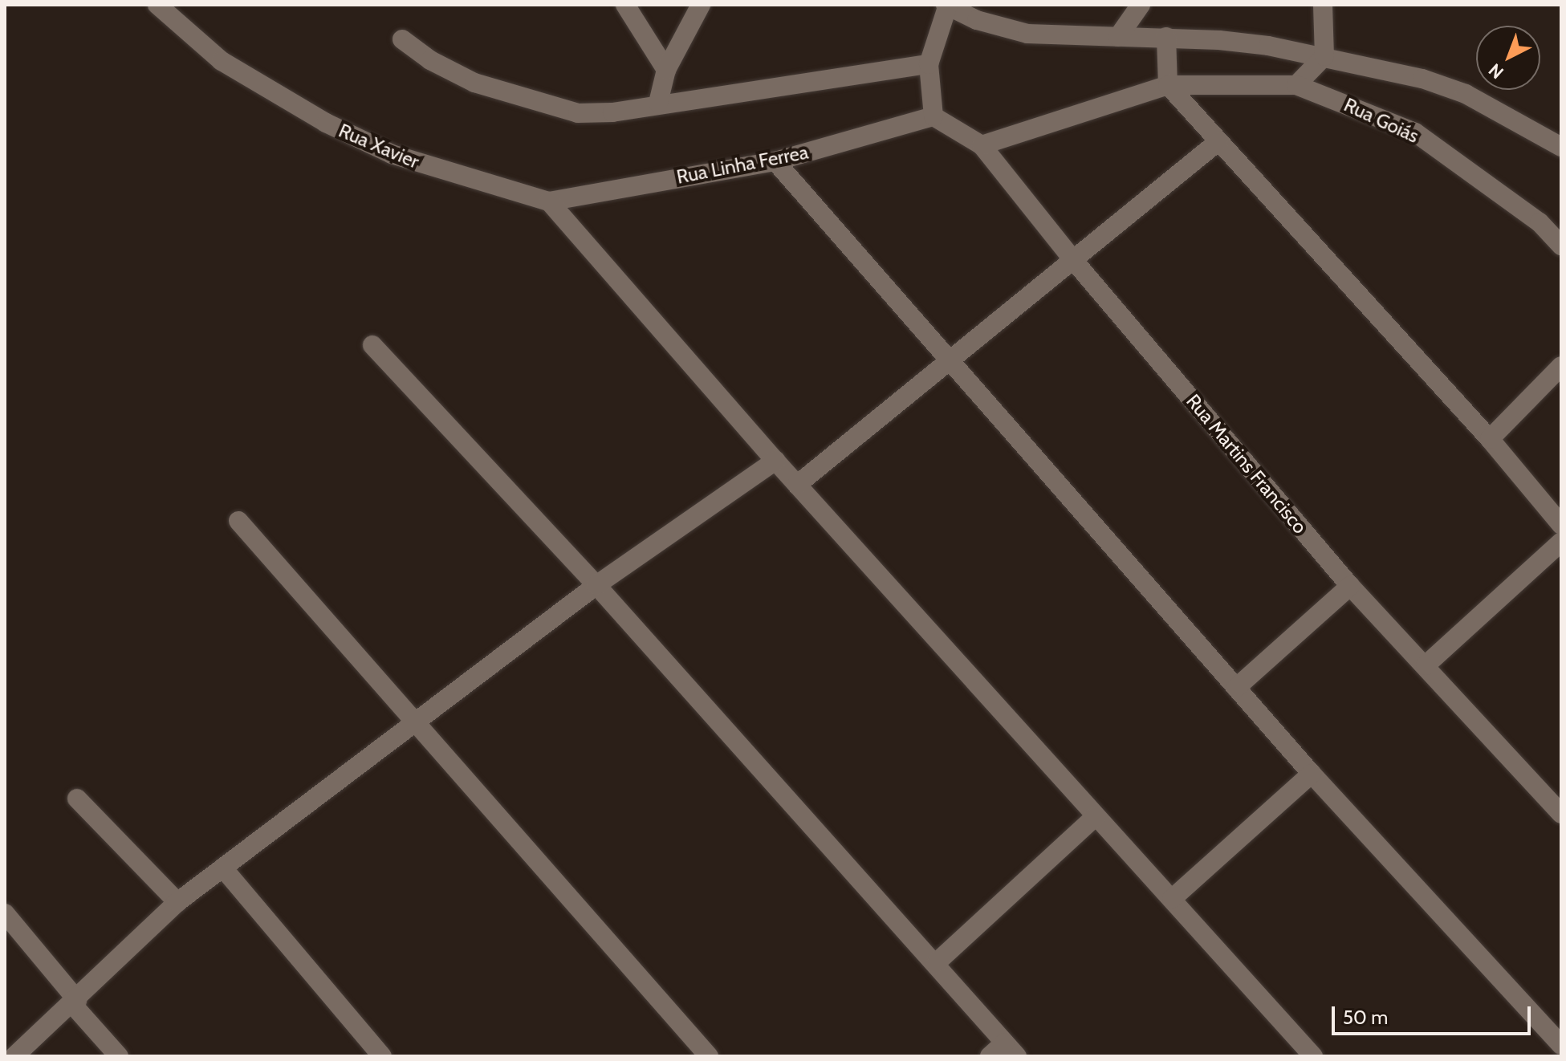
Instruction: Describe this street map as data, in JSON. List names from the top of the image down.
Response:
{
  "streets": {
    "street": [
      "Rua Goiás",
      "Rua Xavier",
      "Rua Linha Ferrea",
      "Rua Martins Francisco"
    ]
  },
  "crossings": [
    ["Rua Goiás", "Rua Martins Francisco"],
    ["Rua Xavier", "Rua Linha Ferrea"],
    ["Rua Linha Ferrea", "Rua Martins Francisco"]
  ],
  "scale_bar": "50 m",
  "north": "bottom left"
}
